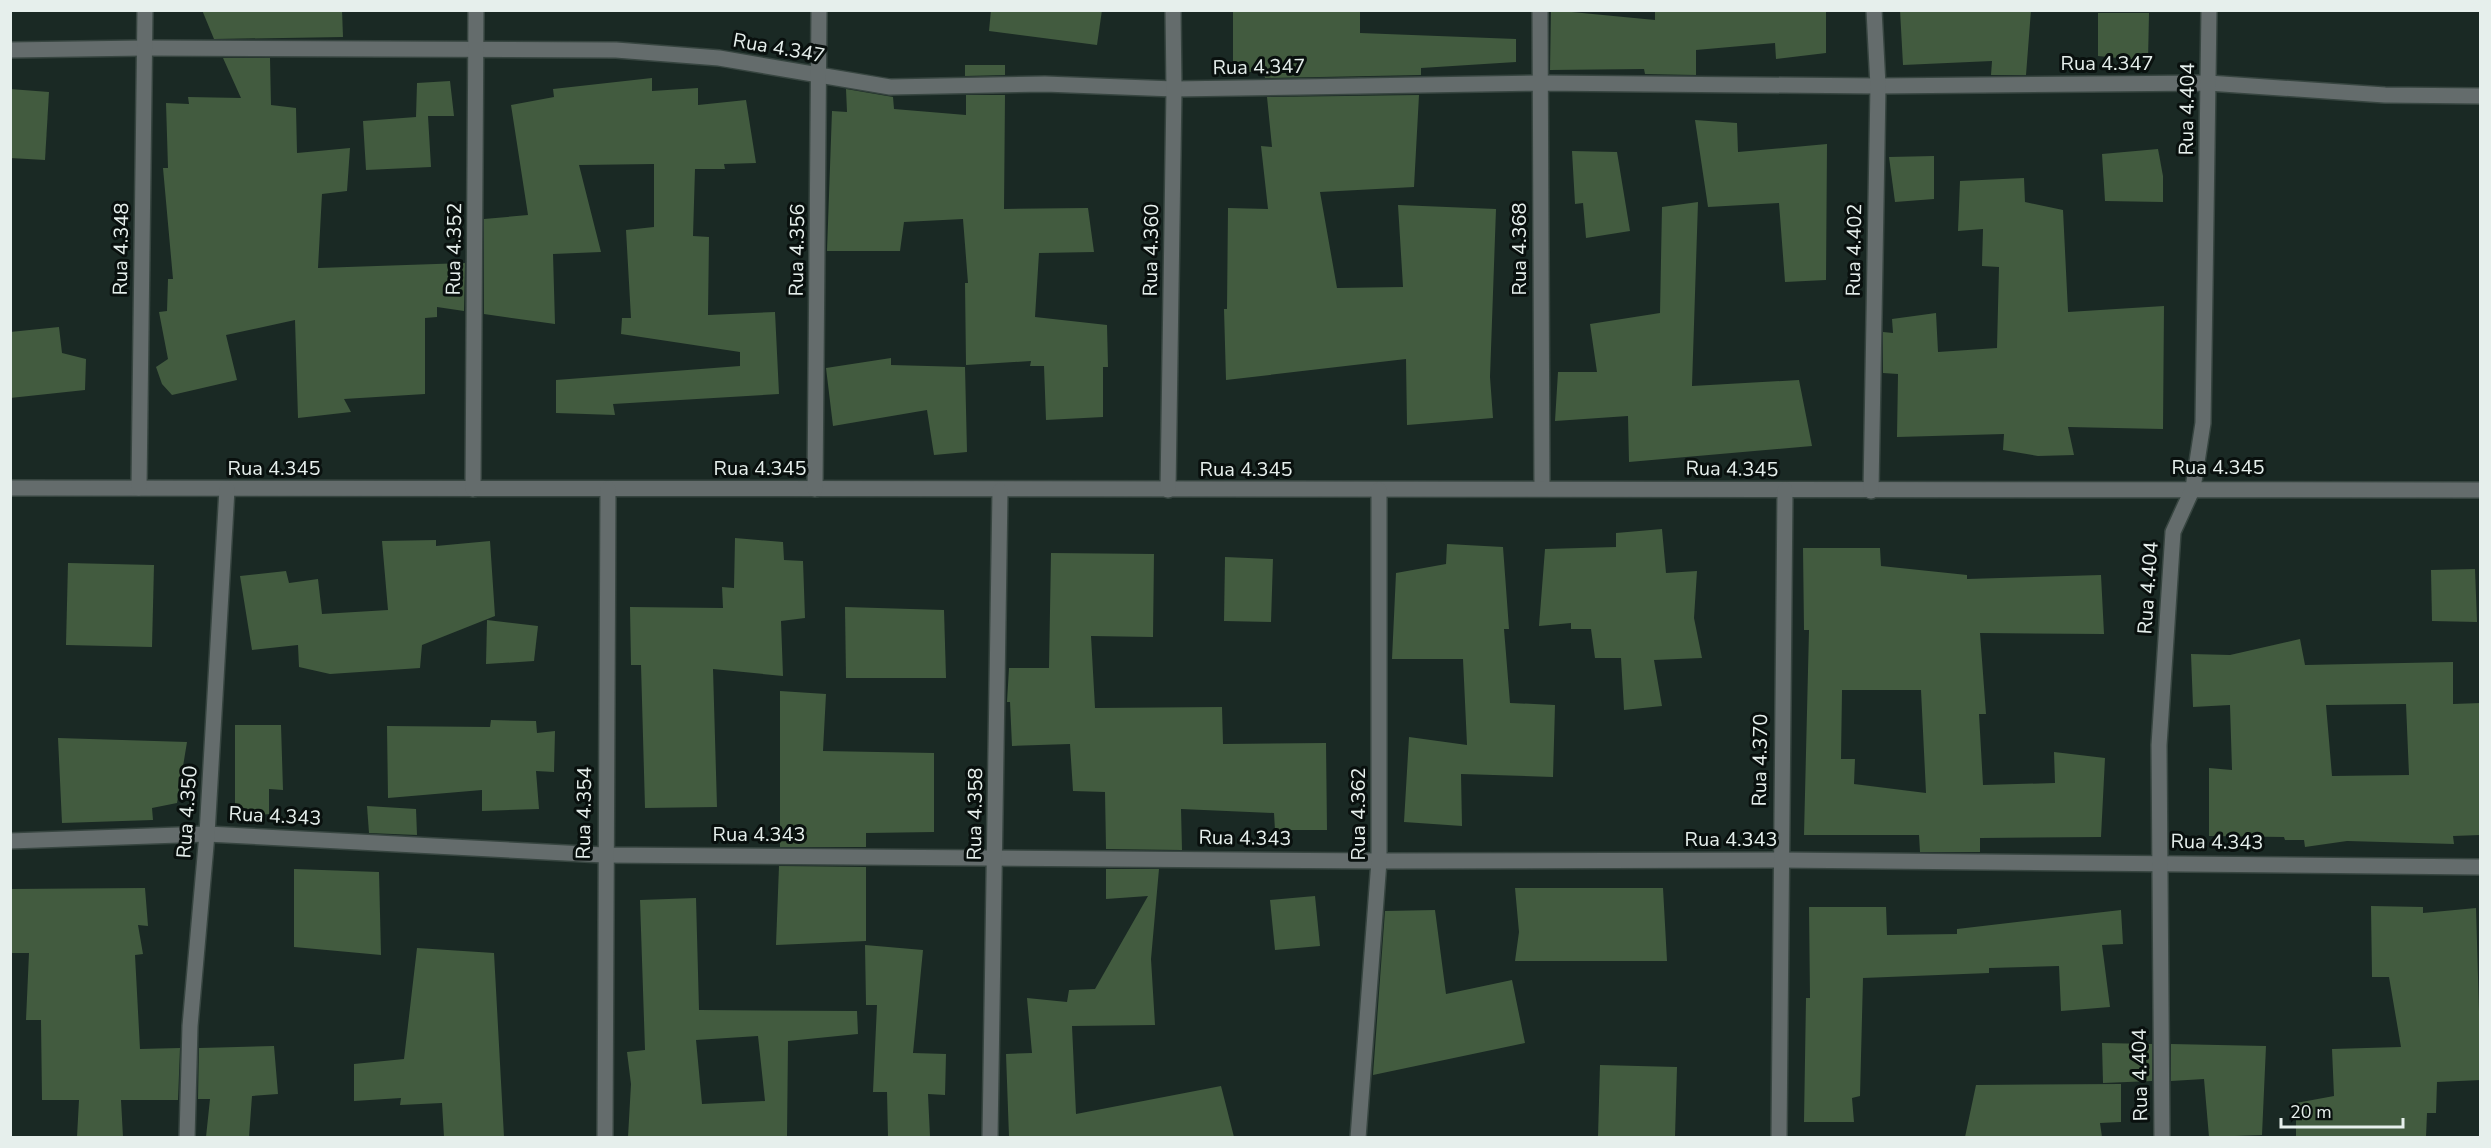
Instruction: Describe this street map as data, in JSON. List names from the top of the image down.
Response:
{
  "streets": {
    "street": [
      "Rua 4.347",
      "Rua 4.404",
      "Rua 4.348",
      "Rua 4.352",
      "Rua 4.368",
      "Rua 4.356",
      "Rua 4.360",
      "Rua 4.402",
      "Rua 4.345",
      "Rua 4.370",
      "Rua 4.350",
      "Rua 4.354",
      "Rua 4.358",
      "Rua 4.362",
      "Rua 4.343"
    ]
  },
  "crossings": [
    ["Rua 4.347", "Rua 4.404"],
    ["Rua 4.347", "Rua 4.348"],
    ["Rua 4.347", "Rua 4.352"],
    ["Rua 4.347", "Rua 4.368"],
    ["Rua 4.347", "Rua 4.356"],
    ["Rua 4.347", "Rua 4.360"],
    ["Rua 4.347", "Rua 4.402"],
    ["Rua 4.404", "Rua 4.345"],
    ["Rua 4.404", "Rua 4.343"],
    ["Rua 4.348", "Rua 4.345"],
    ["Rua 4.352", "Rua 4.345"],
    ["Rua 4.368", "Rua 4.345"],
    ["Rua 4.356", "Rua 4.345"],
    ["Rua 4.360", "Rua 4.345"],
    ["Rua 4.402", "Rua 4.345"],
    ["Rua 4.345", "Rua 4.370"],
    ["Rua 4.345", "Rua 4.350"],
    ["Rua 4.345", "Rua 4.354"],
    ["Rua 4.345", "Rua 4.358"],
    ["Rua 4.345", "Rua 4.362"],
    ["Rua 4.370", "Rua 4.343"],
    ["Rua 4.350", "Rua 4.343"],
    ["Rua 4.354", "Rua 4.343"],
    ["Rua 4.358", "Rua 4.343"],
    ["Rua 4.362", "Rua 4.343"]
  ],
  "scale_bar": "20 m"
}
